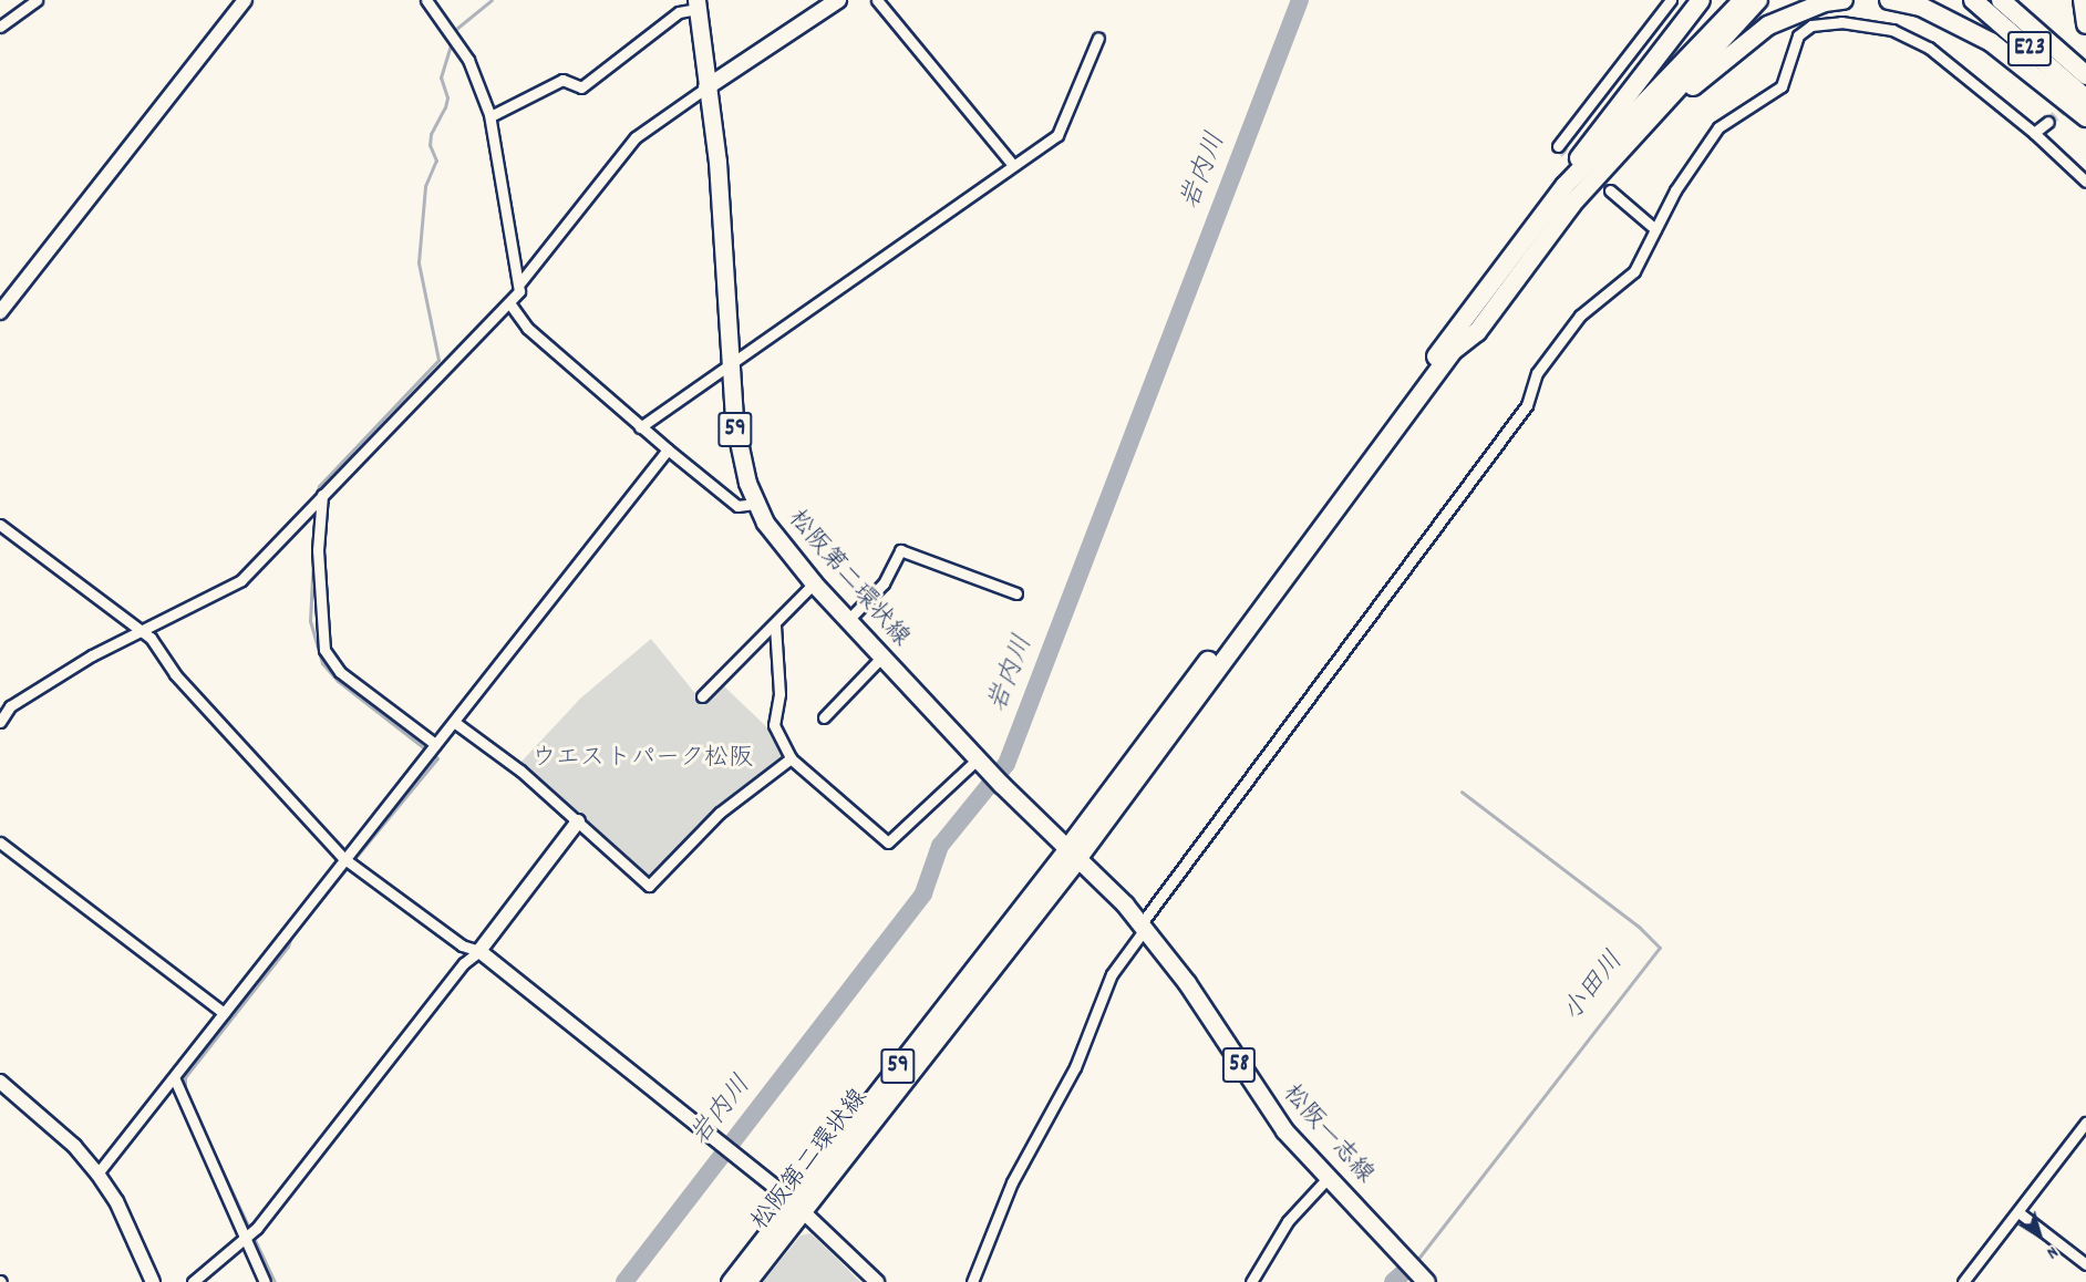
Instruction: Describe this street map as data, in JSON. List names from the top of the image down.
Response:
{
  "streets": {
    "highway": ["E23"],
    "main road": [
      "59",
      "松阪第二環状線",
      "58",
      "松阪一志線"
    ]
  },
  "crossings": [
    ["松阪第二環状線", "松阪一志線"]
  ],
  "water": ["岩内川", "小田川"],
  "parks": ["ウエストパーク松阪"],
  "north": "bottom right"
}
